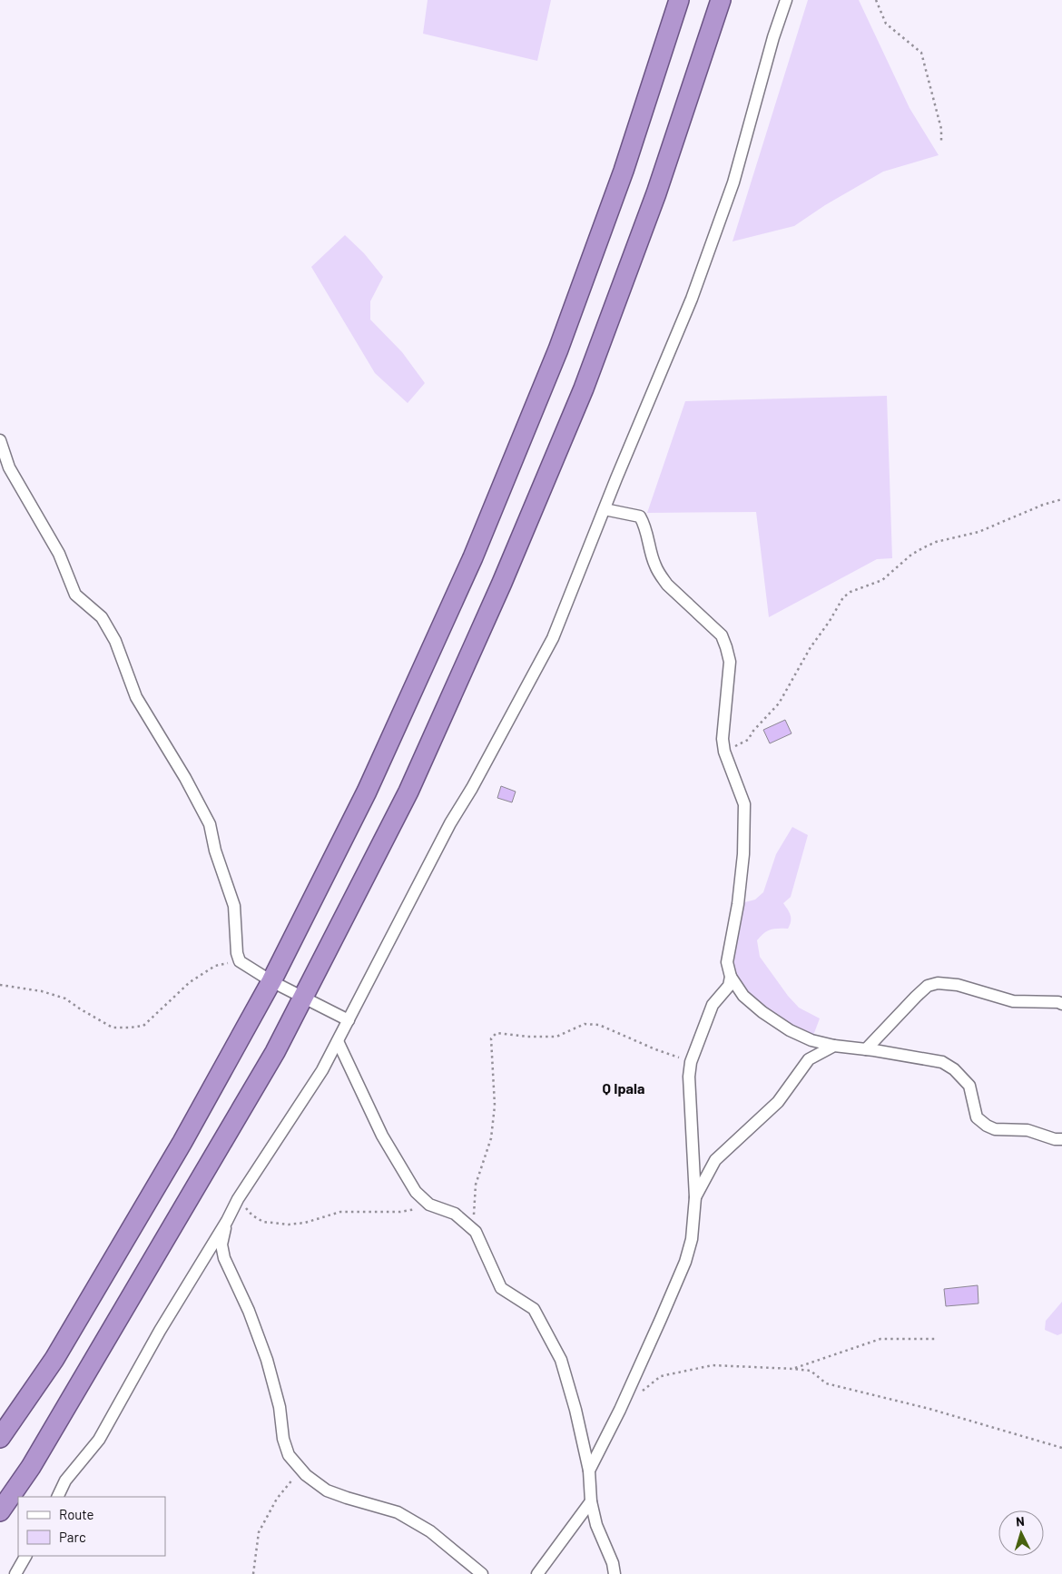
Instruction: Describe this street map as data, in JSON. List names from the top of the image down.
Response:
{
  "districts": ["Q Ipala"],
  "legend": ["Route", "Parc"],
  "north": "top"
}
